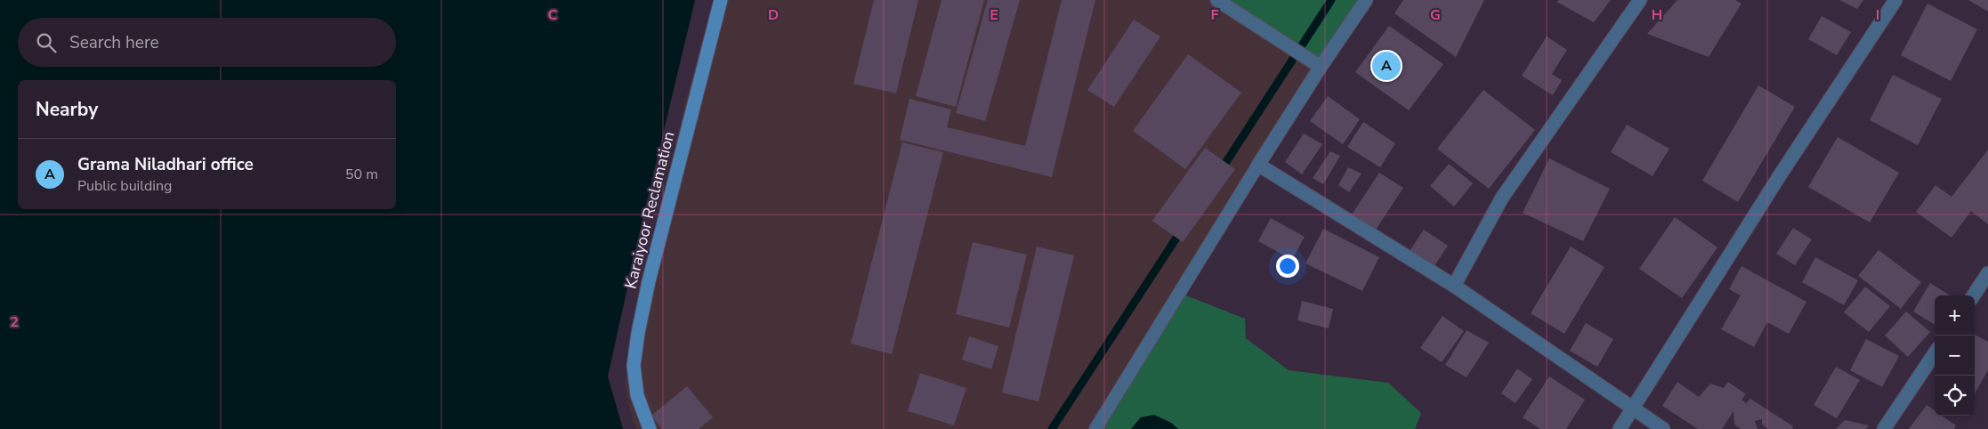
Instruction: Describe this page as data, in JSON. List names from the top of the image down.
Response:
{
  "streets": {
    "main road": ["Karaiyoor Reclamation"]
  },
  "page": {
    "search": "Search here",
    "pins": "A",
    "heading": "Nearby",
    "list": [
      {
        "mark": "A",
        "name": "Grama Niladhari office",
        "note": "Public building",
        "value": "50 m"
      }
    ],
    "map_buttons": ["+", "−"]
  },
  "grid": {
    "columns": [
      "C",
      "D",
      "E",
      "F",
      "G",
      "H",
      "I"
    ],
    "rows": ["2"]
  }
}
